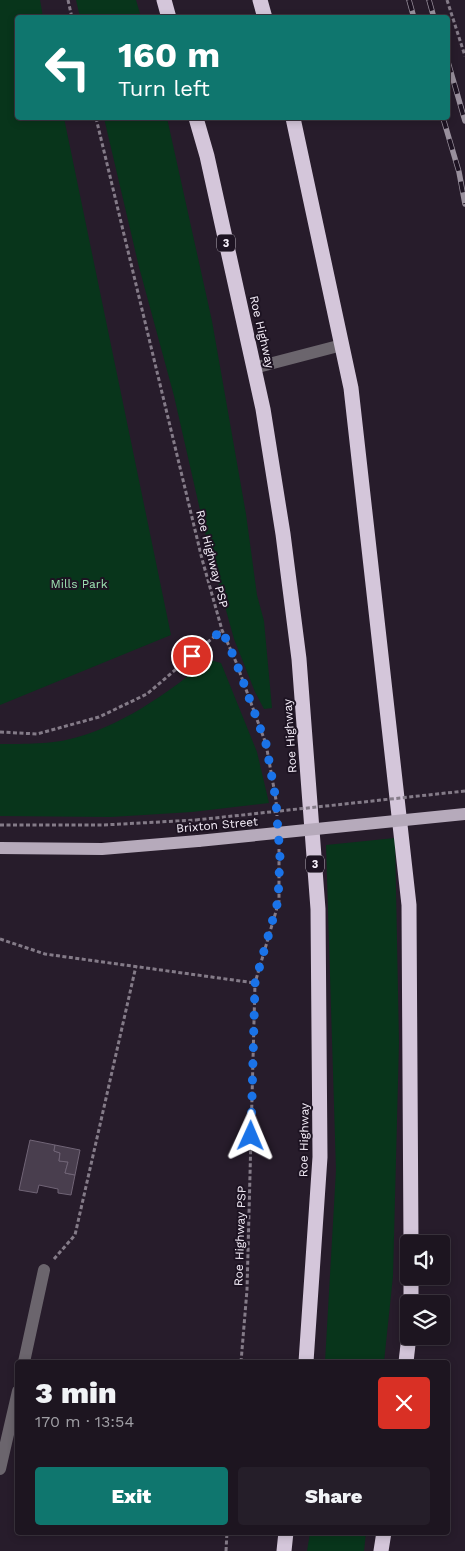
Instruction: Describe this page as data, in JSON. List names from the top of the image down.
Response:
{
  "streets": {
    "highway": ["3", "Roe Highway"],
    "main road": ["Brixton Street"],
    "path": ["Roe Highway PSP"]
  },
  "parks": ["Mills Park"],
  "page": {
    "turn": ["160 m", "Turn left"],
    "heading": ["3 min", "170 m · 13:54"],
    "buttons": ["Exit", "Share"]
  }
}
